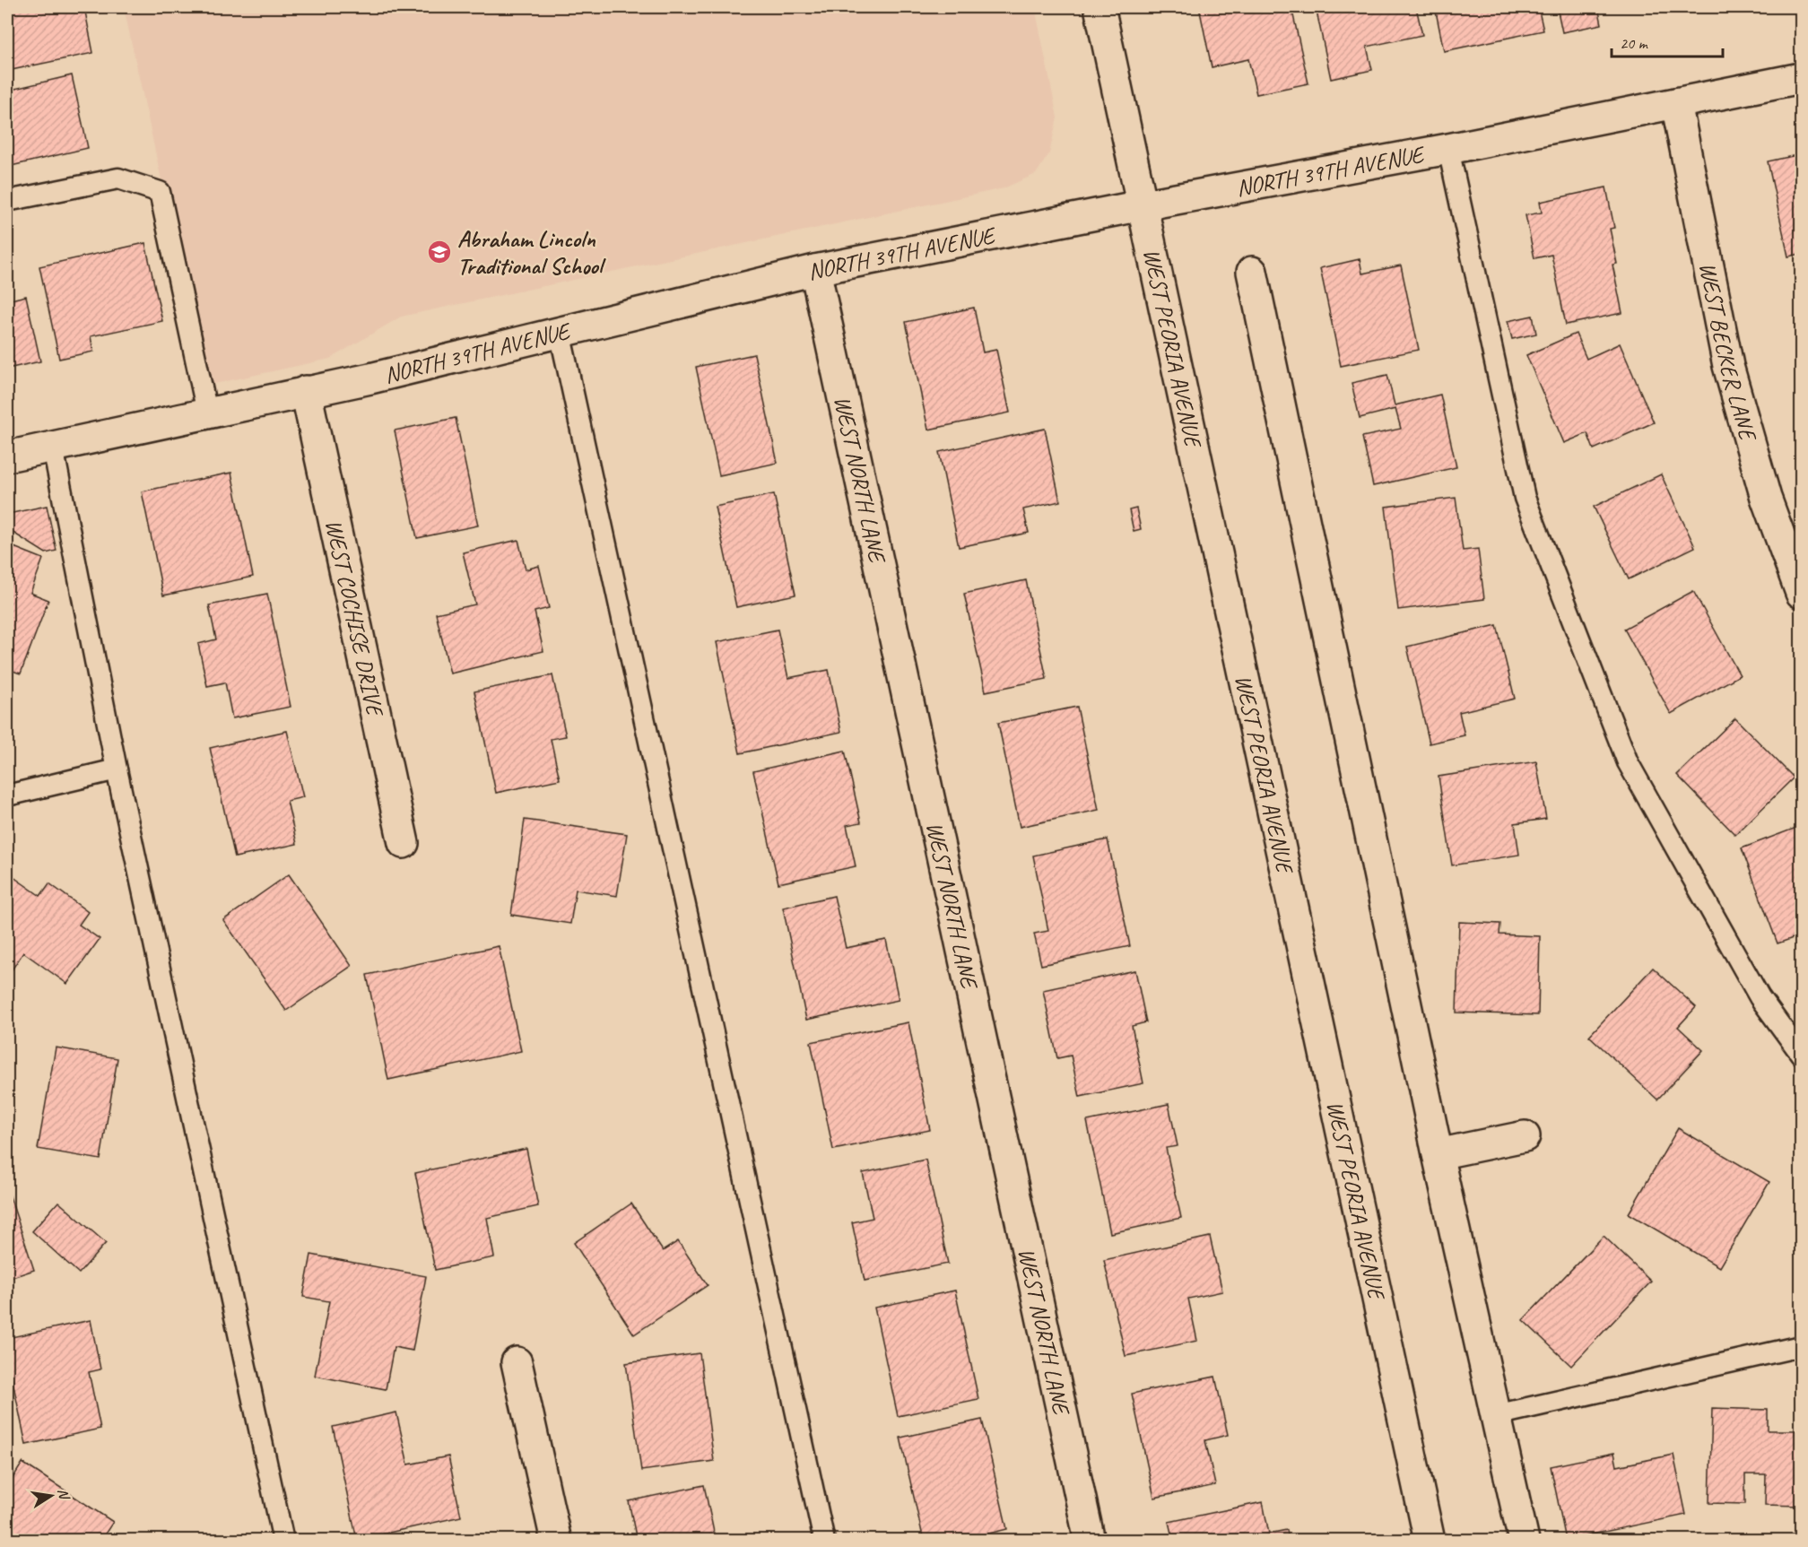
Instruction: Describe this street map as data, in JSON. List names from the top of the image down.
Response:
{
  "streets": {
    "street": [
      "NORTH 39TH AVENUE",
      "WEST PEORIA AVENUE",
      "WEST BECKER LANE",
      "WEST NORTH LANE",
      "WEST COCHISE DRIVE"
    ]
  },
  "crossings": [
    ["NORTH 39TH AVENUE", "WEST PEORIA AVENUE"],
    ["NORTH 39TH AVENUE", "WEST BECKER LANE"],
    ["NORTH 39TH AVENUE", "WEST NORTH LANE"],
    ["NORTH 39TH AVENUE", "WEST COCHISE DRIVE"]
  ],
  "places": {
    "school or university": ["Abraham Lincoln Traditional School"]
  },
  "scale_bar": "20 m",
  "north": "right"
}
